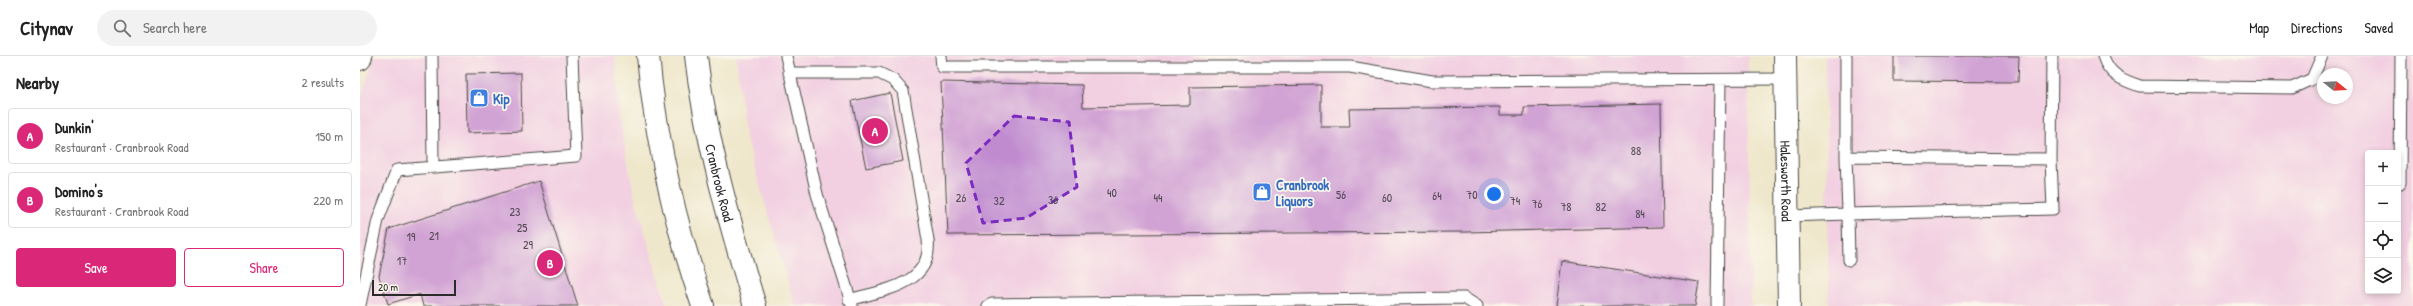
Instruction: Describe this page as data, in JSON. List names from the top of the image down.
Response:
{
  "streets": {
    "street": ["Halesworth Road", "Cranbrook Road"]
  },
  "places": {
    "shop": ["Kip", "Cranbrook Liquors"]
  },
  "house_numbers": [
    "88",
    "40",
    "56",
    "70",
    "64",
    "26",
    "44",
    "60",
    "36",
    "32",
    "74",
    "76",
    "78",
    "82",
    "23",
    "84",
    "25",
    "21",
    "19",
    "29",
    "17"
  ],
  "scale_bar": "20 m",
  "north": "right",
  "page": {
    "header": "Citynav",
    "search": "Search here",
    "nav": ["Map", "Directions", "Saved"],
    "heading": ["Nearby", "2 results"],
    "list": [
      {
        "mark": "A",
        "name": "Dunkin'",
        "note": "Restaurant · Cranbrook Road",
        "value": "150 m"
      },
      {
        "mark": "B",
        "name": "Domino's",
        "note": "Restaurant · Cranbrook Road",
        "value": "220 m"
      }
    ],
    "pins": ["A", "B"],
    "map_buttons": ["+", "−"],
    "buttons": ["Save", "Share"],
    "scale": "20 m"
  }
}
